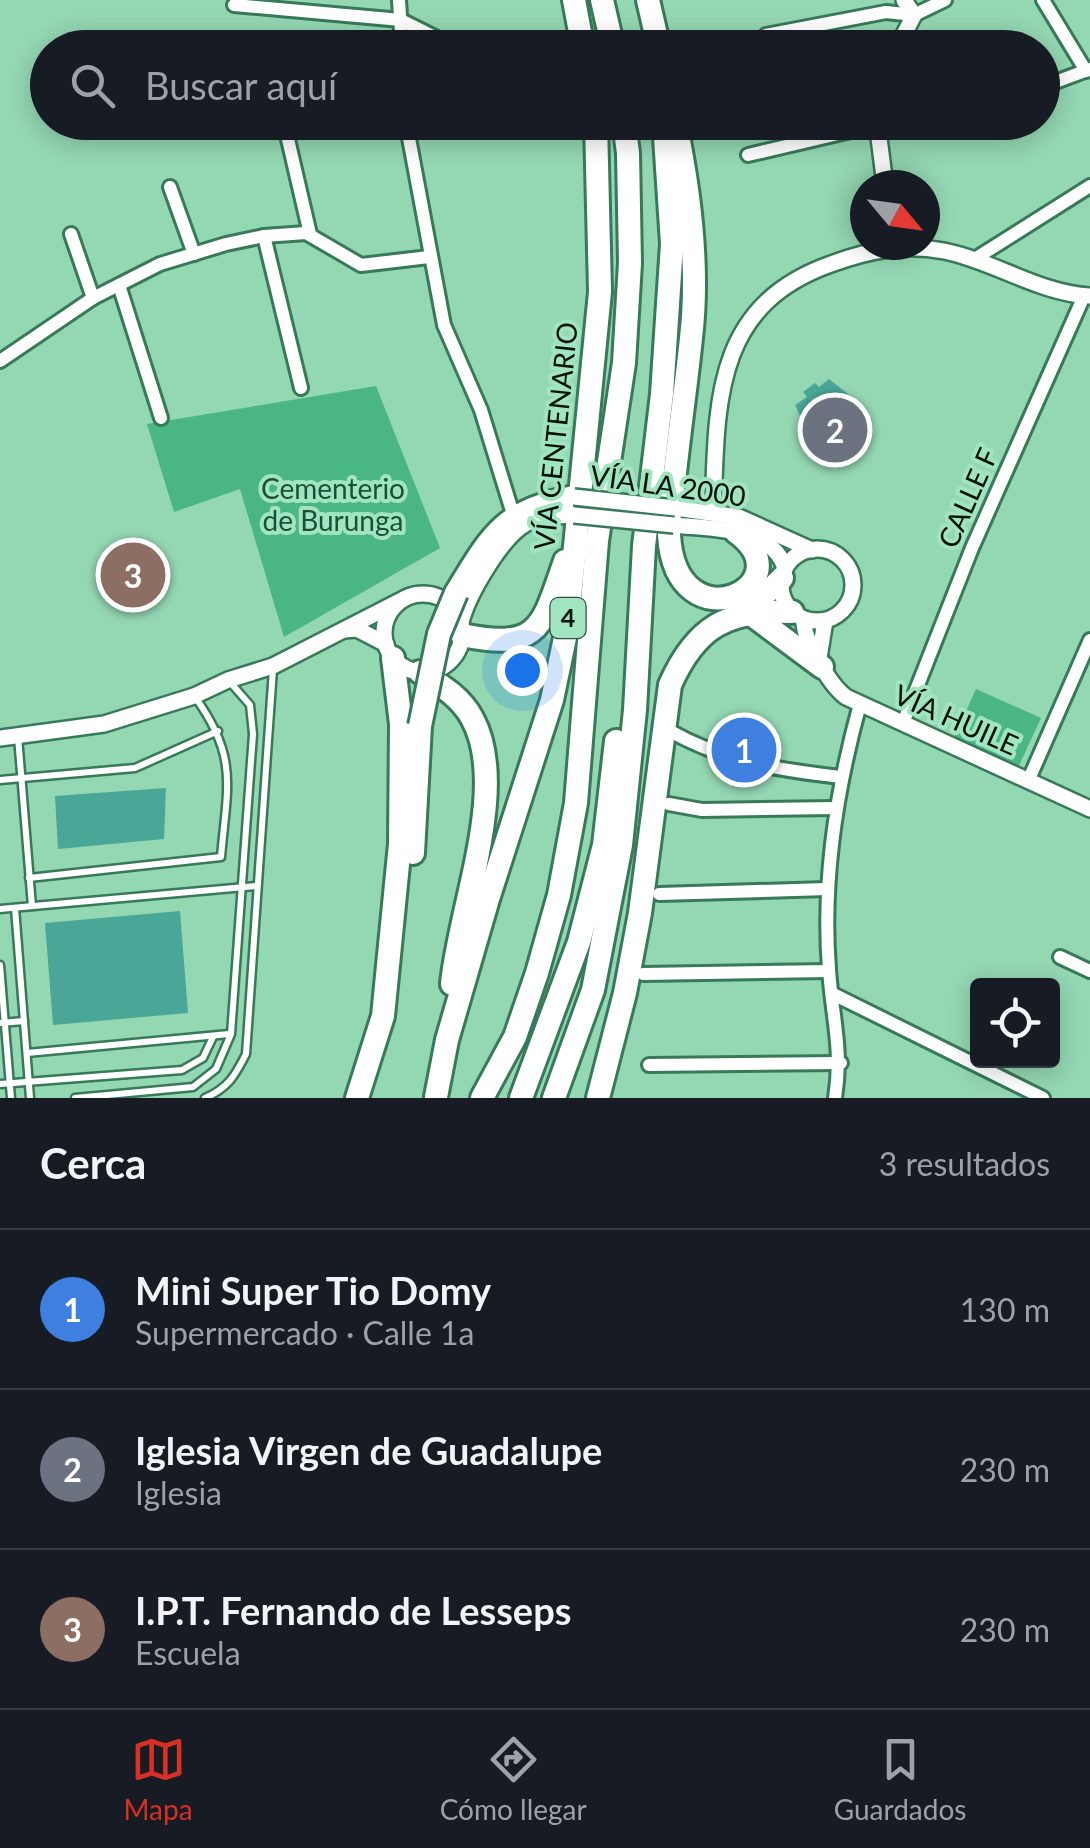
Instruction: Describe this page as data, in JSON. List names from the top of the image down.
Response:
{
  "streets": {
    "highway": ["VÍA CENTENARIO", "4"],
    "street": ["VÍA LA 2000", "CALLE F", "VÍA HUILE"]
  },
  "crossings": [
    ["VÍA CENTENARIO", "VÍA LA 2000"],
    ["VÍA LA 2000", "VÍA HUILE"],
    ["CALLE F", "VÍA HUILE"]
  ],
  "parks": ["Cementerio de Burunga"],
  "north": "bottom right",
  "page": {
    "search": "Buscar aquí",
    "pins": ["2", "3", "1"],
    "heading": ["Cerca", "3 resultados"],
    "list": [
      {
        "mark": "1",
        "name": "Mini Super Tio Domy",
        "note": "Supermercado · Calle 1a",
        "value": "130 m"
      },
      {
        "mark": "2",
        "name": "Iglesia Virgen de Guadalupe",
        "note": "Iglesia",
        "value": "230 m"
      },
      {
        "mark": "3",
        "name": "I.P.T. Fernando de Lesseps",
        "note": "Escuela",
        "value": "230 m"
      }
    ],
    "nav": ["Mapa", "Cómo llegar", "Guardados"]
  }
}
